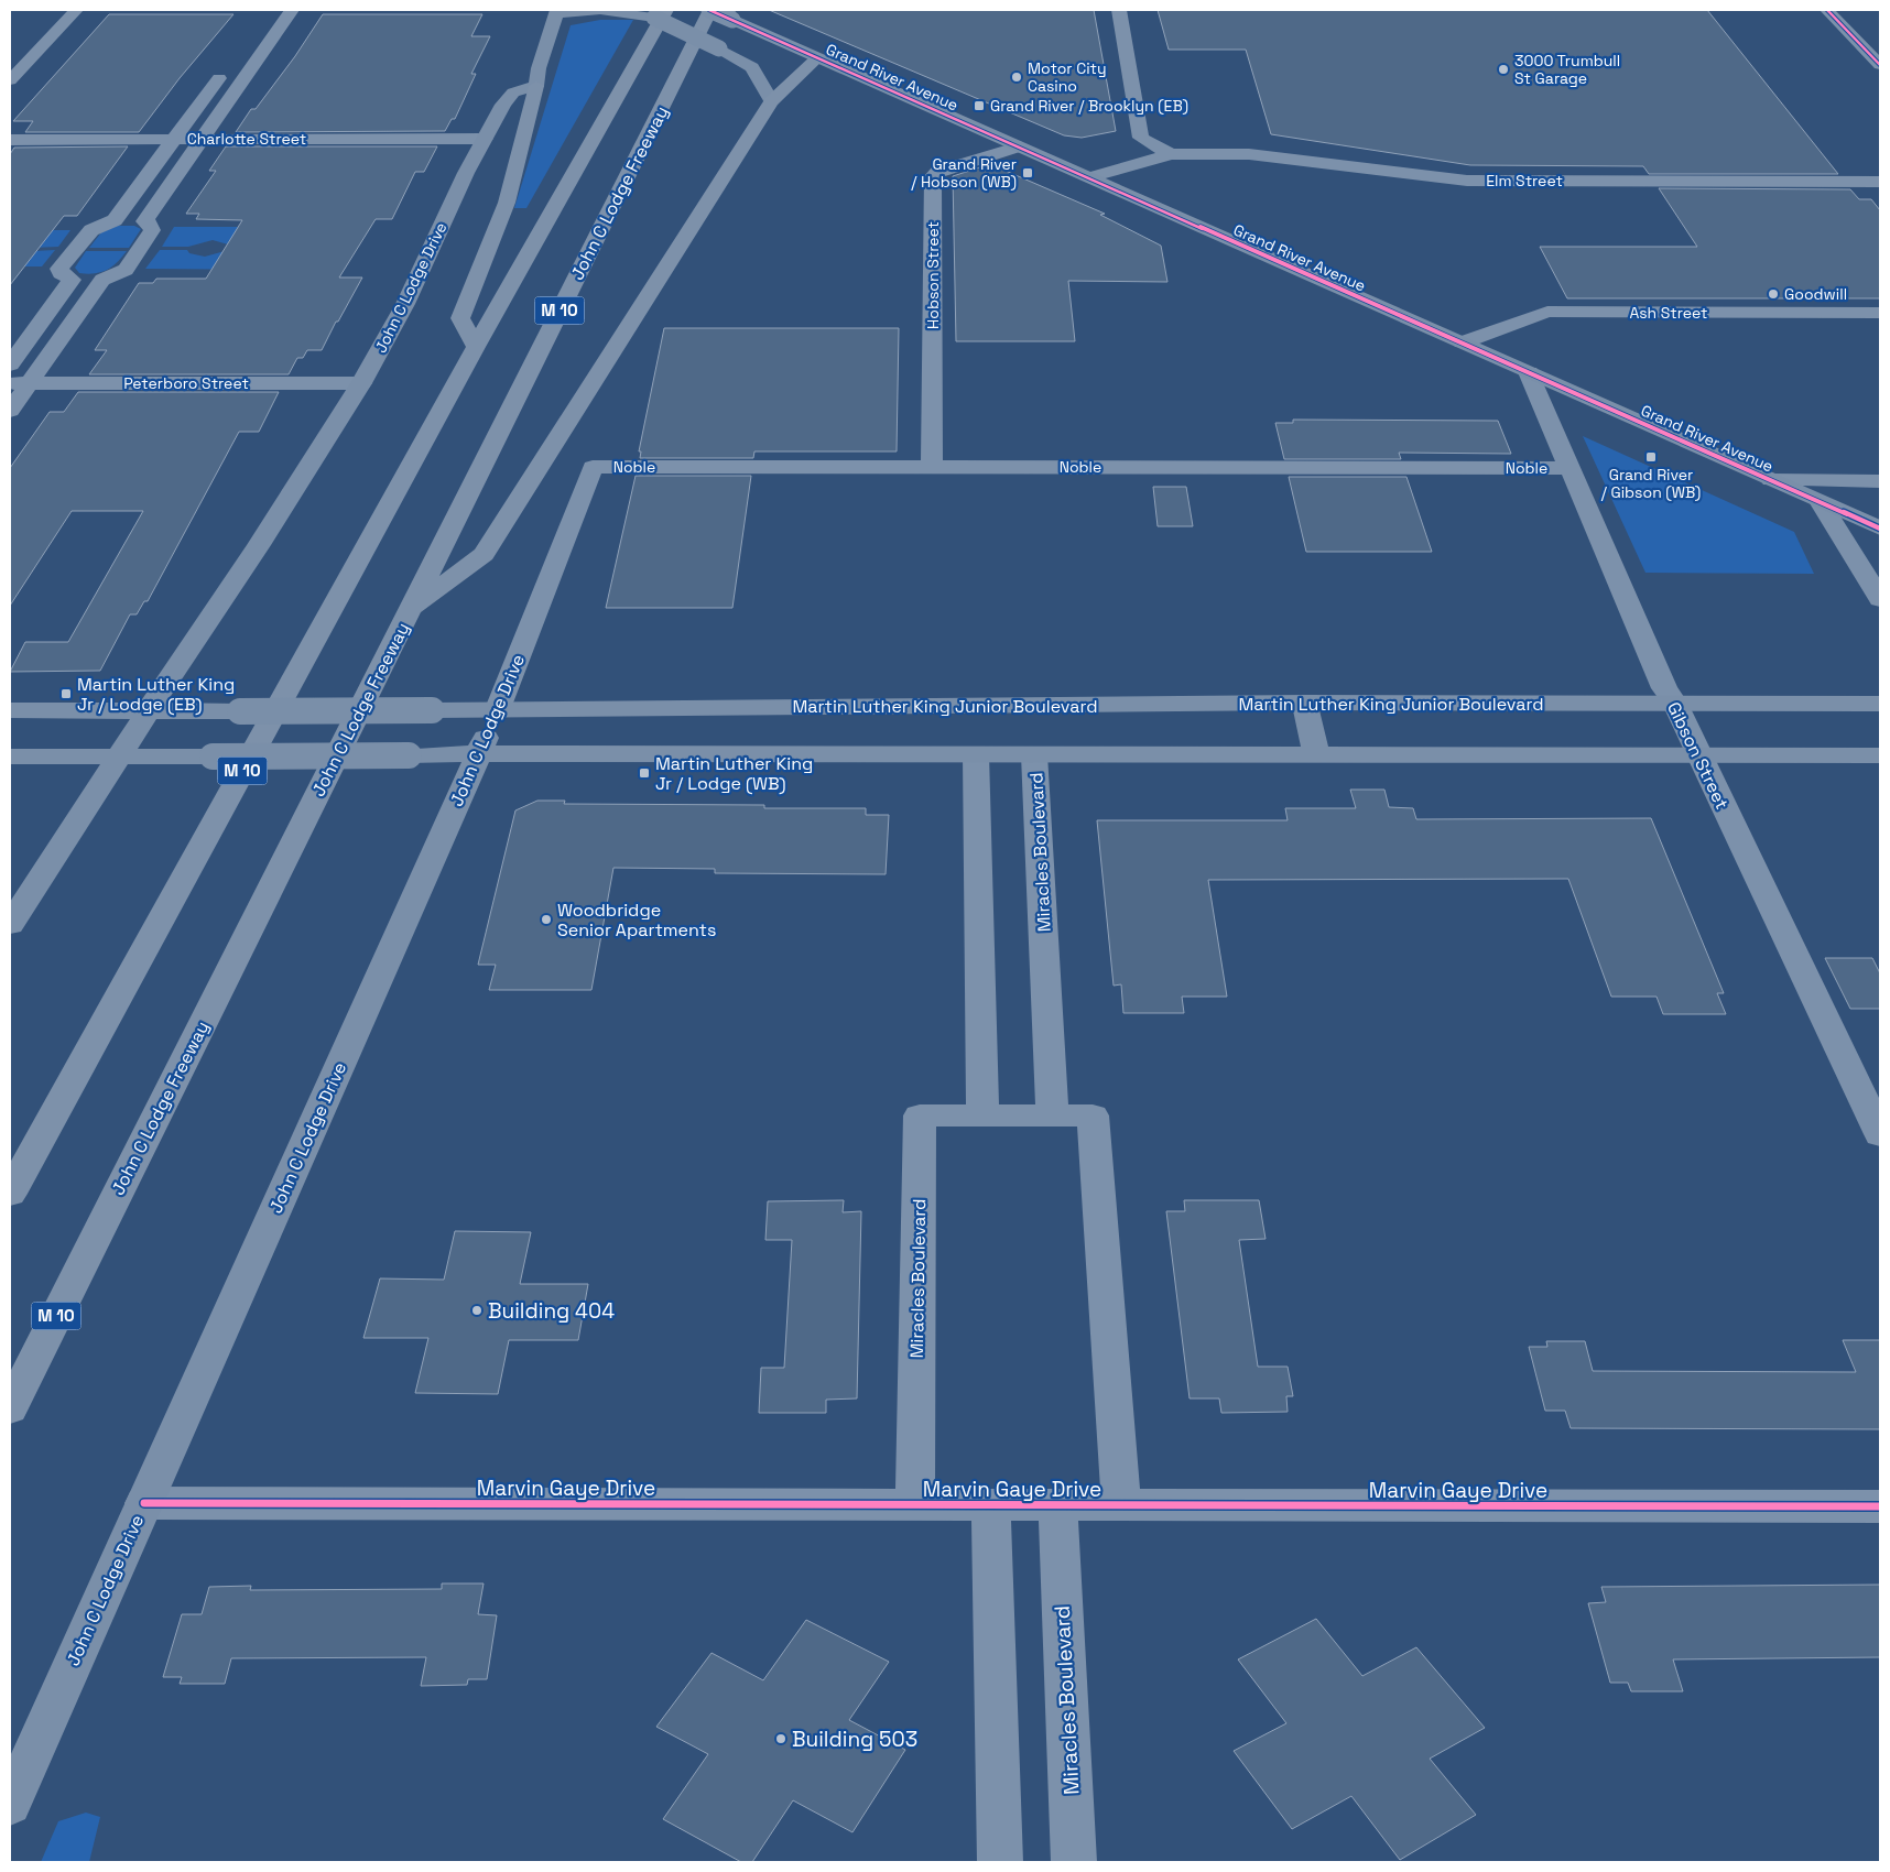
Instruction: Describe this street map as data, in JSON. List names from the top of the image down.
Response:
{
  "streets": {
    "highway": ["John C Lodge Freeway", "M 10"],
    "main road": ["Grand River Avenue", "John C Lodge Drive", "Martin Luther King Junior Boulevard"],
    "street": [
      "Charlotte Street",
      "Elm Street",
      "Hobson Street",
      "Ash Street",
      "Peterboro Street",
      "Noble",
      "Gibson Street",
      "Miracles Boulevard",
      "Marvin Gaye Drive"
    ]
  },
  "crossings": [
    ["Grand River Avenue", "John C Lodge Freeway"],
    ["Grand River Avenue", "Hobson Street"],
    ["Grand River Avenue", "Ash Street"],
    ["Grand River Avenue", "Gibson Street"],
    ["Charlotte Street", "John C Lodge Drive"],
    ["Hobson Street", "Noble"],
    ["John C Lodge Drive", "Peterboro Street"],
    ["John C Lodge Drive", "Noble"],
    ["John C Lodge Drive", "Martin Luther King Junior Boulevard"],
    ["John C Lodge Drive", "Marvin Gaye Drive"],
    ["Noble", "Gibson Street"],
    ["Martin Luther King Junior Boulevard", "Gibson Street"],
    ["Miracles Boulevard", "Marvin Gaye Drive"]
  ],
  "places": {
    "other": [
      "3000 Trumbull St Garage",
      "Motor City Casino",
      "Goodwill",
      "Woodbridge Senior Apartments",
      "Building 404",
      "Building 503"
    ],
    "transit": [
      "Grand River / Brooklyn (EB)",
      "Grand River / Hobson (WB)",
      "Grand River / Gibson (WB)",
      "Martin Luther King Jr / Lodge (EB)",
      "Martin Luther King Jr / Lodge (WB)"
    ]
  }
}
